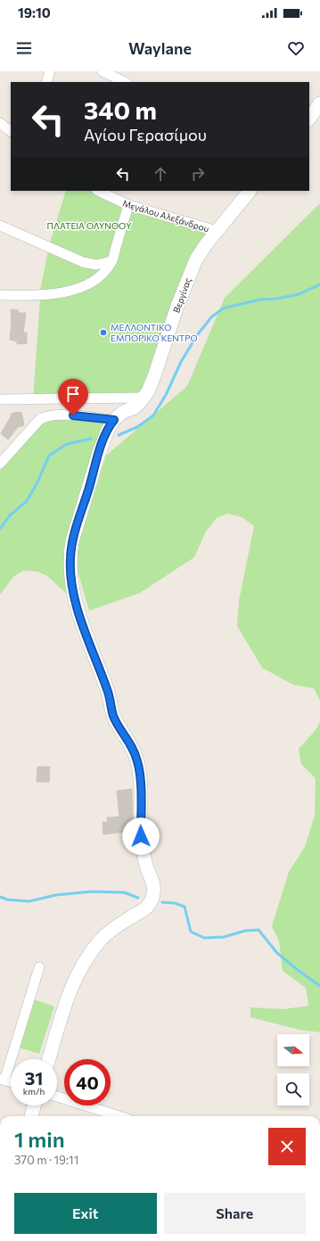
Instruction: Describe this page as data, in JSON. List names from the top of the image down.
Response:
{
  "streets": {
    "street": ["Μεγάλου Αλεξάνδρου", "Βεργίνας"]
  },
  "crossings": [
    ["Μεγάλου Αλεξάνδρου", "Βεργίνας"]
  ],
  "parks": ["ΠΛΑΤΕΙΑ ΟΛΥΝΘΟΥ"],
  "places": ["ΜΕΛΛΟΝΤΙΚΟ ΕΜΠΟΡΙΚΟ ΚΕΝΤΡΟ"],
  "north": "right",
  "page": {
    "status": "19:10",
    "header": "Waylane",
    "turn": ["340 m", "Αγίου Γερασίμου"],
    "speed": "31 km/h",
    "limit": "40",
    "heading": ["1 min", "370 m · 19:11"],
    "buttons": ["Exit", "Share"]
  }
}
